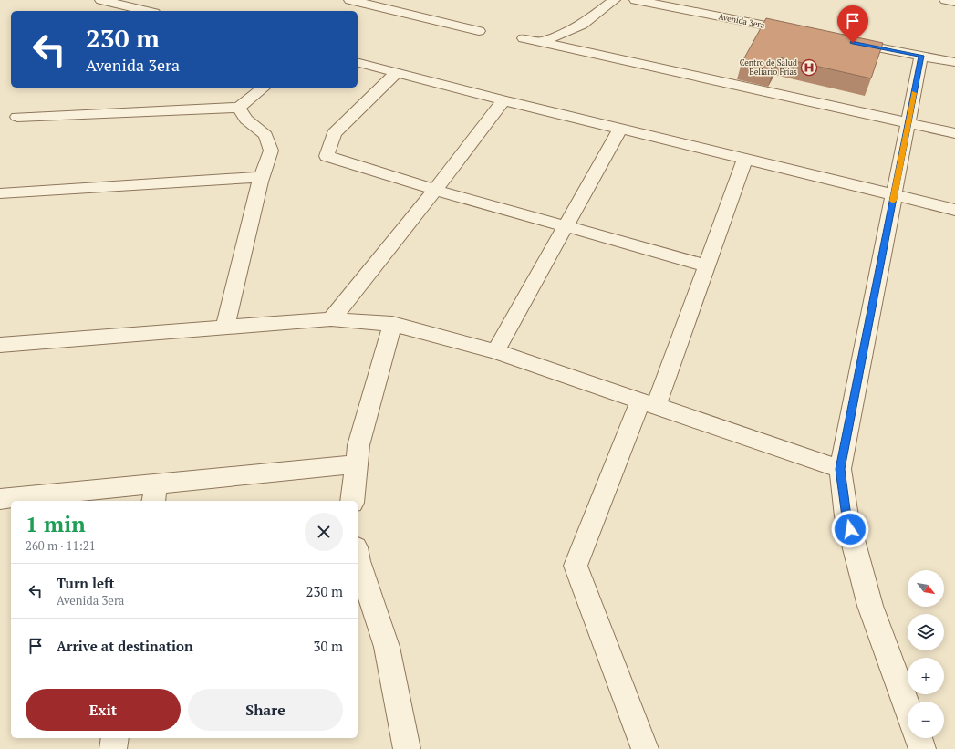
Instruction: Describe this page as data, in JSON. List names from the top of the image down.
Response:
{
  "streets": {
    "street": ["Avenida 3era"]
  },
  "places": {
    "hospital": ["Centro de Salud Beliario Frías"]
  },
  "north": "bottom right",
  "page": {
    "turn": ["230 m", "Avenida 3era"],
    "heading": ["1 min", "260 m · 11:21"],
    "list": [
      {
        "name": "Turn left",
        "note": "Avenida 3era",
        "value": "230 m"
      },
      {
        "name": "Arrive at destination",
        "value": "30 m"
      }
    ],
    "map_buttons": ["+", "−"],
    "buttons": ["Exit", "Share"]
  }
}
